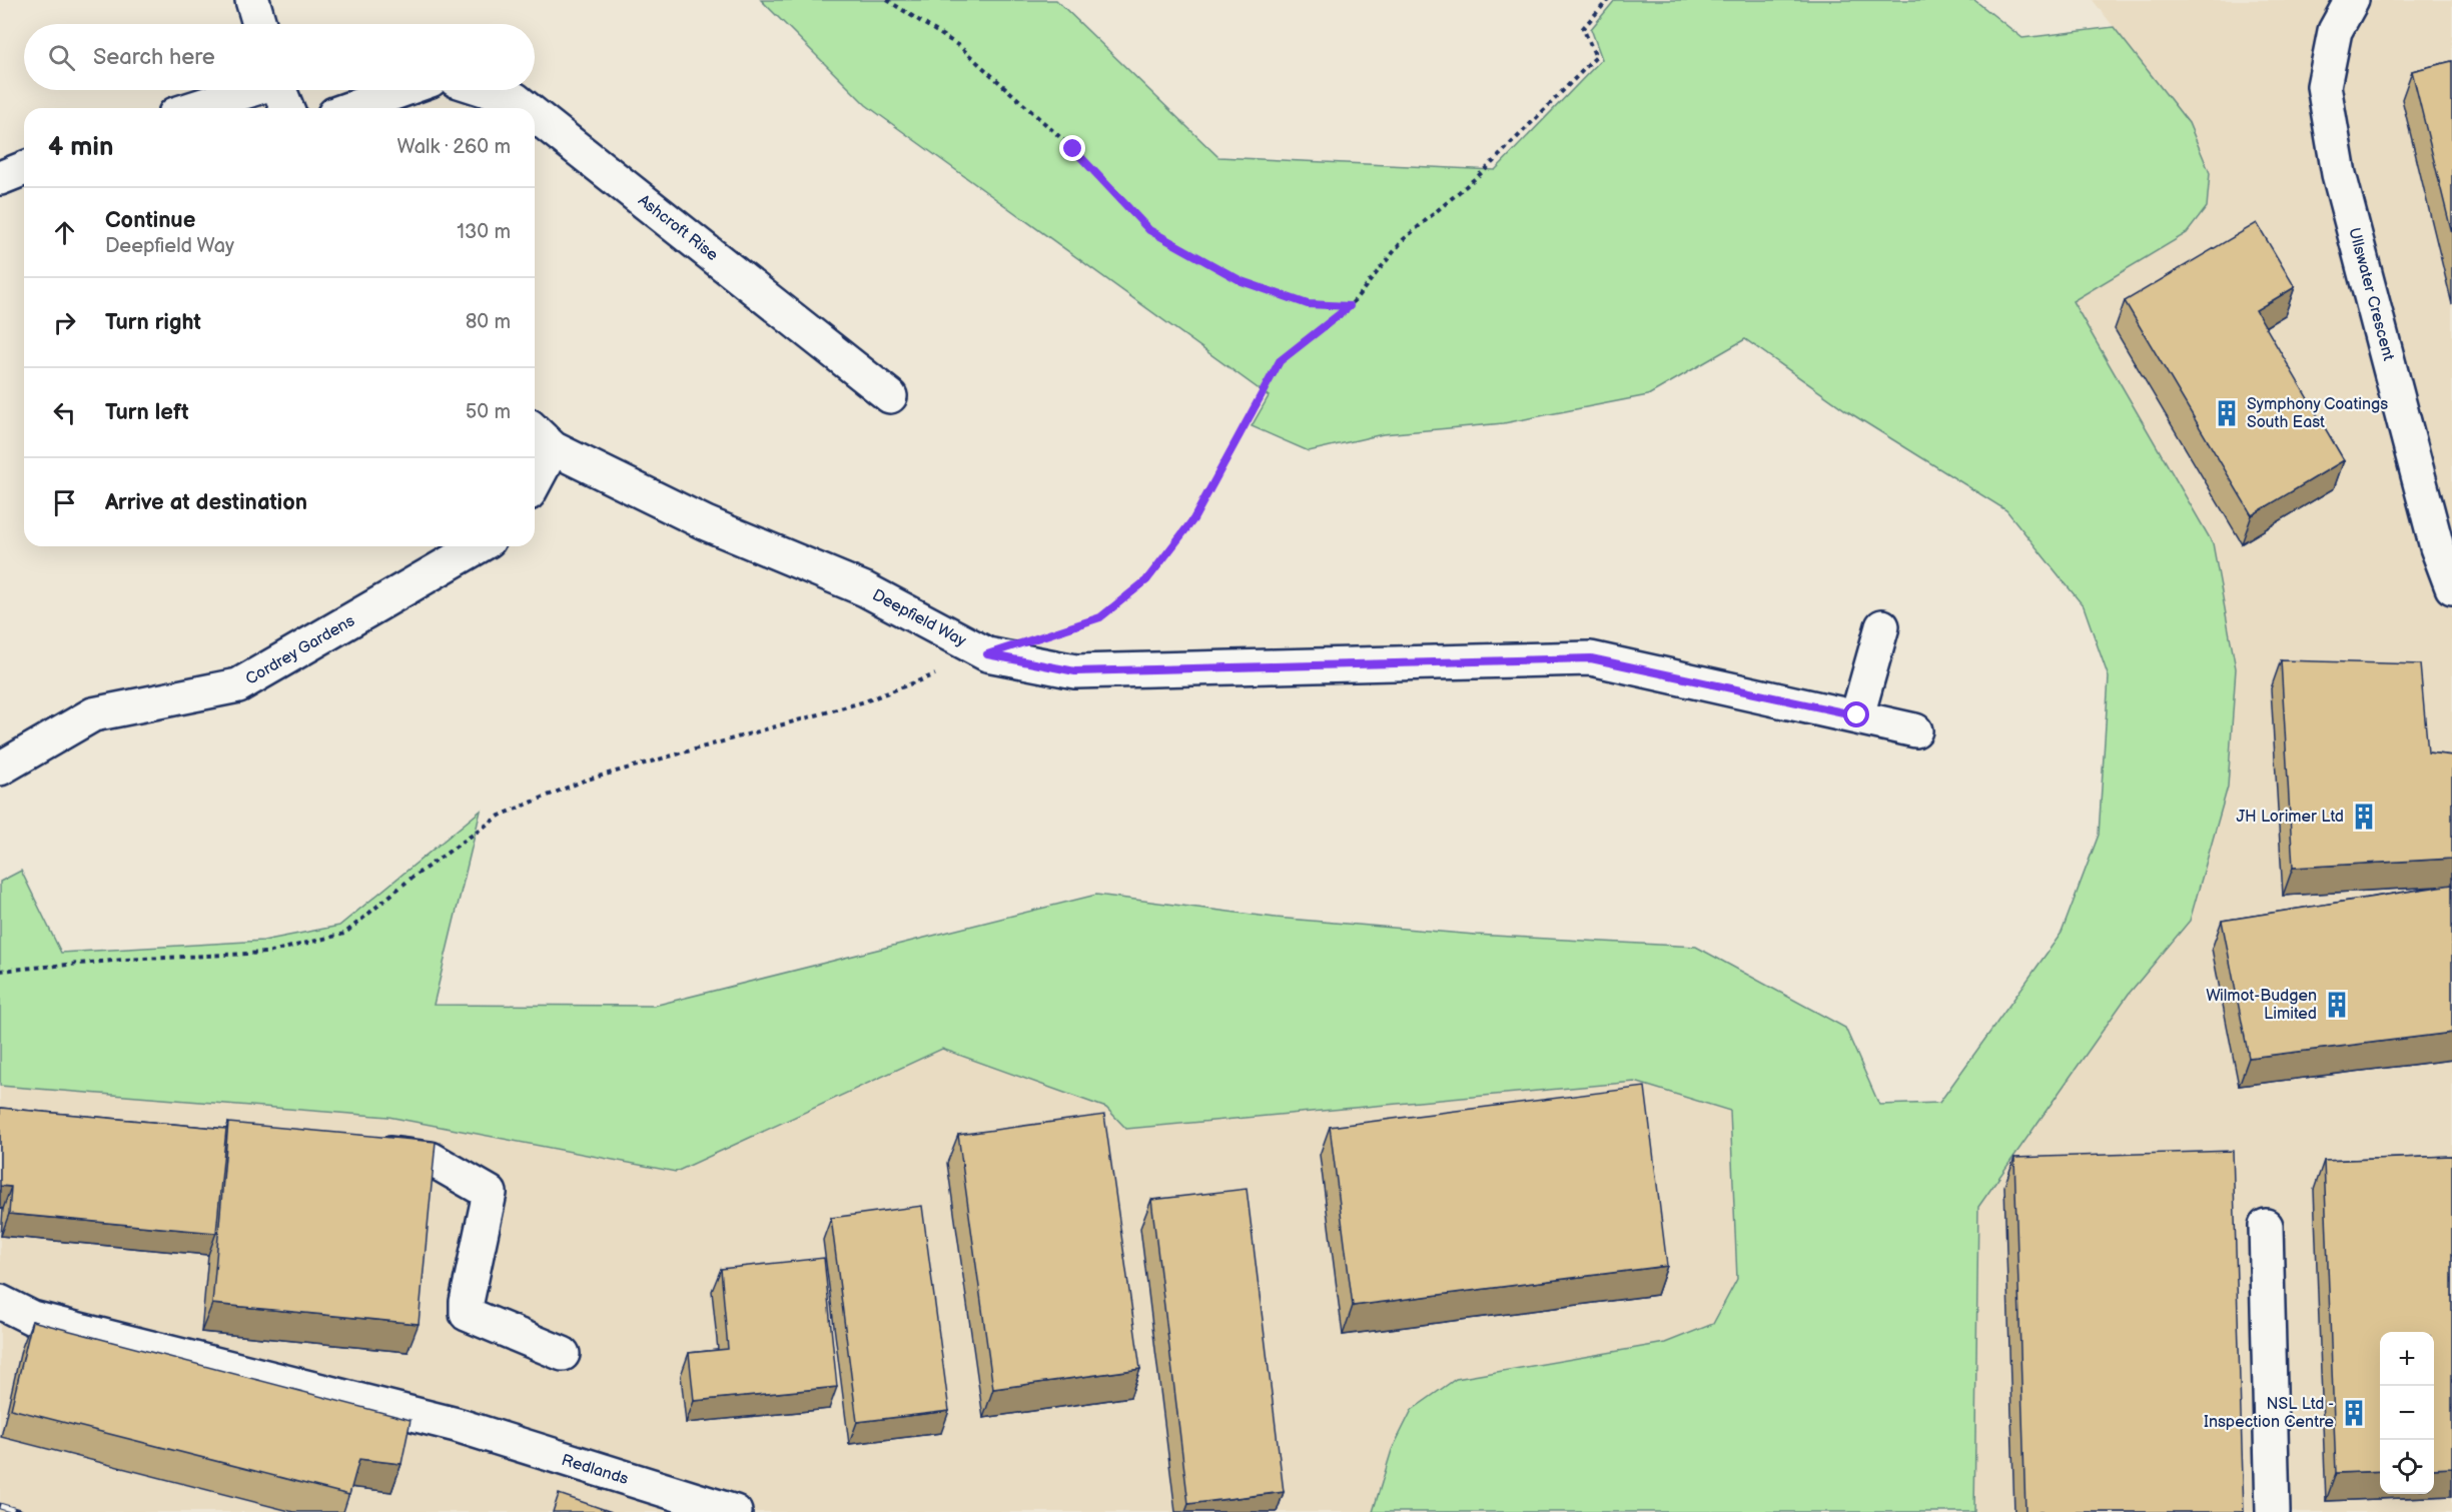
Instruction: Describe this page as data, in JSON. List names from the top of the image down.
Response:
{
  "streets": {
    "street": [
      "Ashcroft Rise",
      "Ullswater Crescent",
      "Deepfield Way",
      "Cordrey Gardens",
      "Redlands"
    ]
  },
  "places": {
    "building": [
      "Symphony Coatings South East",
      "JH Lorimer Ltd",
      "Wilmot-Budgen Limited",
      "NSL Ltd - Inspection Centre"
    ]
  },
  "page": {
    "search": "Search here",
    "heading": ["4 min", "Walk · 260 m"],
    "list": [
      ["Continue", "Deepfield Way", "130 m"],
      ["Turn right", "80 m"],
      ["Turn left", "50 m"],
      "Arrive at destination"
    ],
    "map_buttons": ["+", "−"]
  }
}
